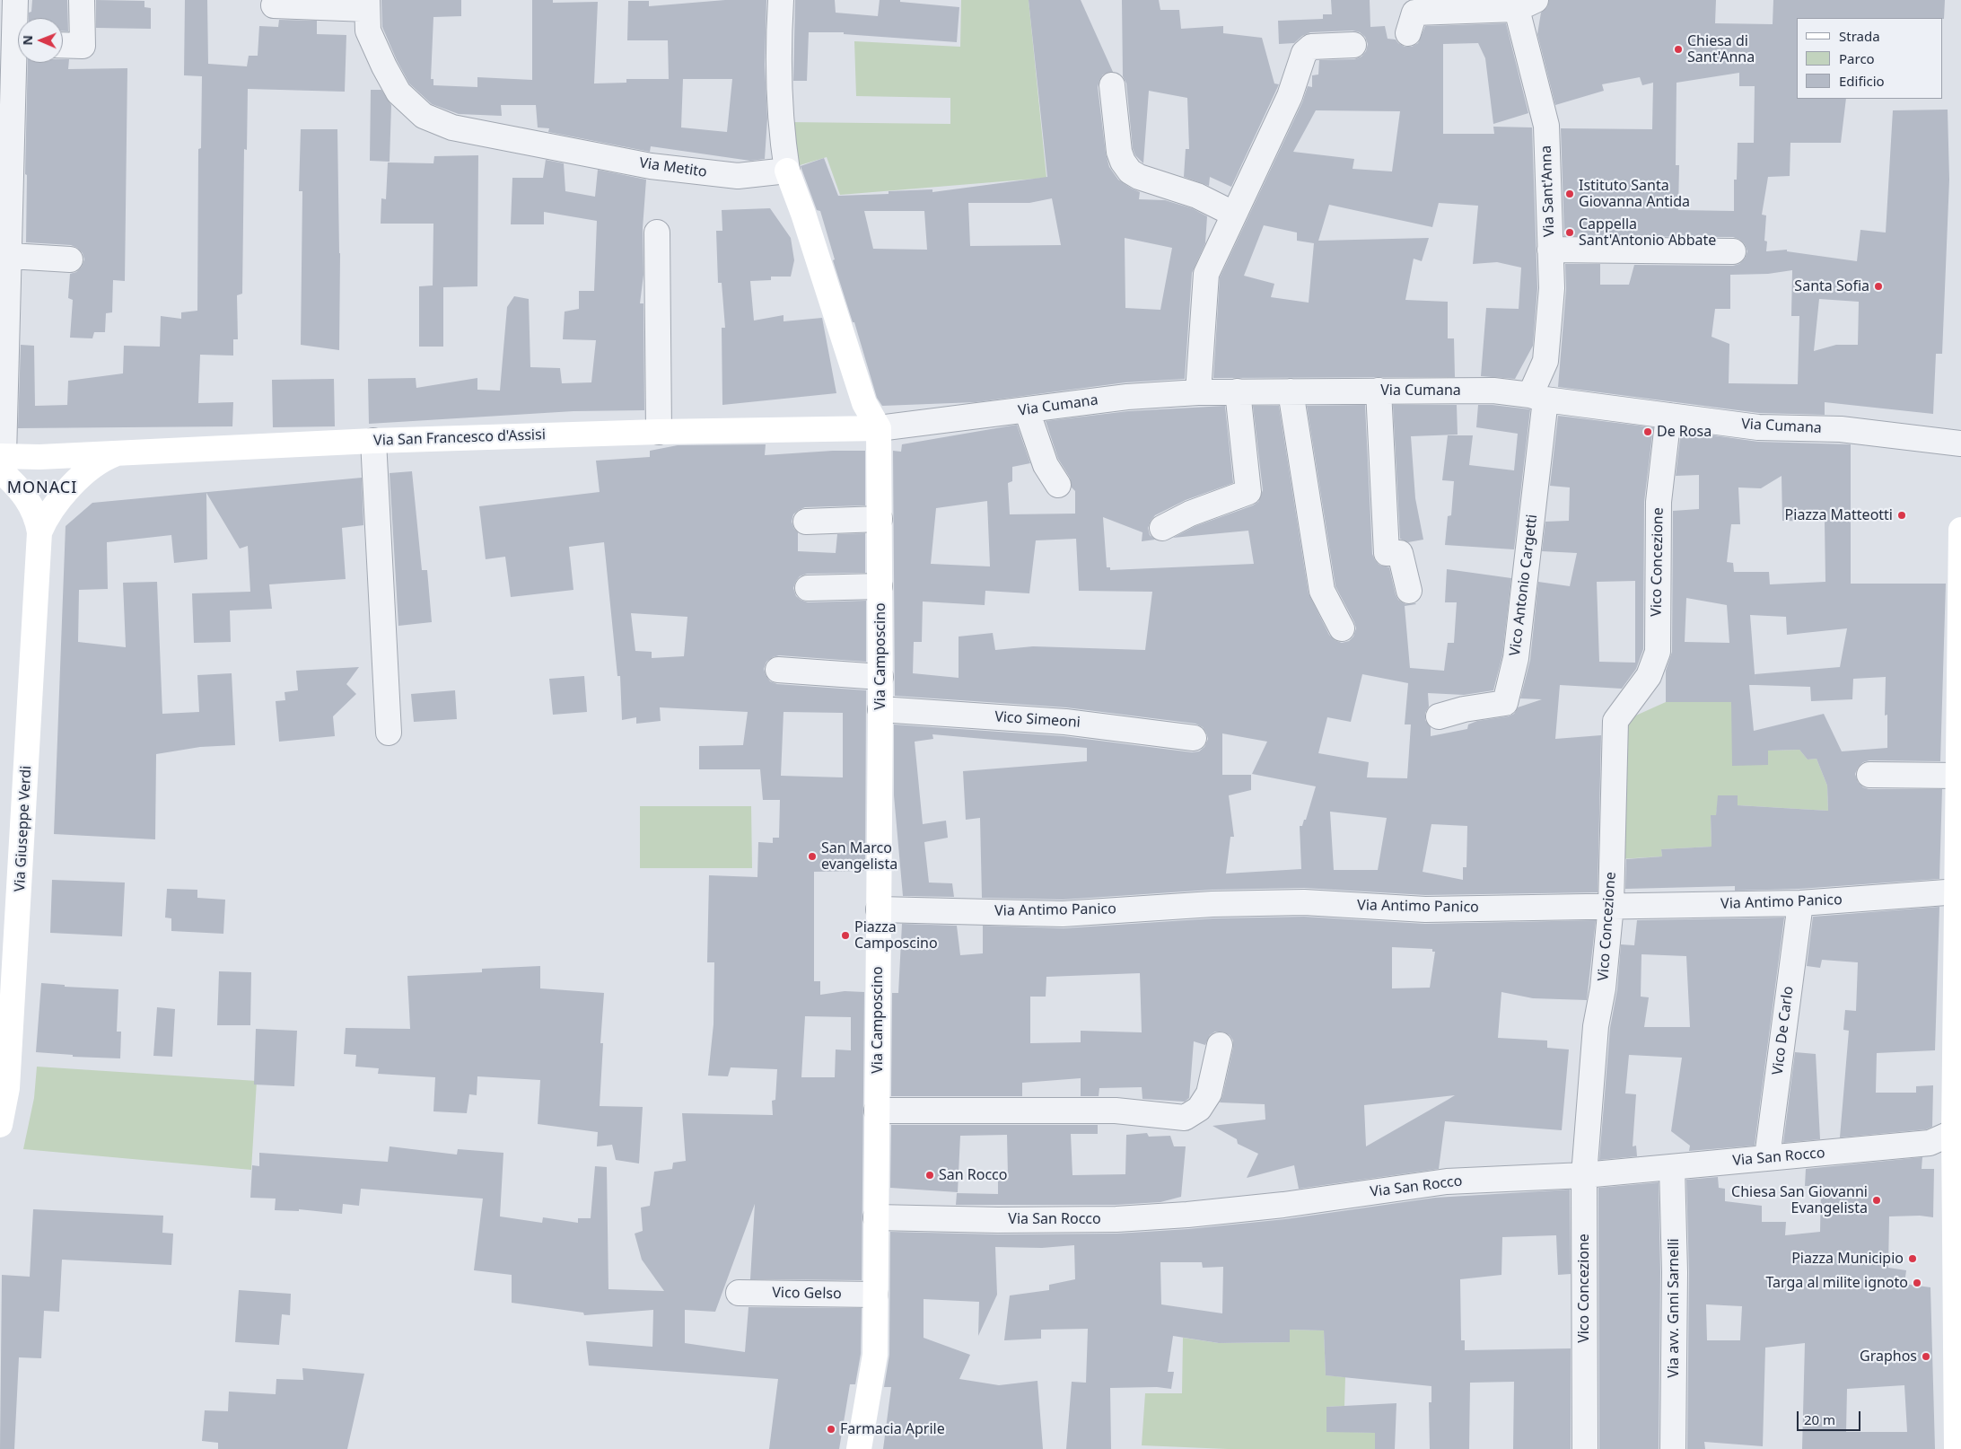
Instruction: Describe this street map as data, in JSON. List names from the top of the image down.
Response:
{
  "streets": {
    "street": [
      "Via Metito",
      "Via Sant'Anna",
      "Via Cumana",
      "Via San Francesco d'Assisi",
      "Vico Concezione",
      "Vico Antonio Cargetti",
      "Via Camposcino",
      "Vico Simeoni",
      "Via Giuseppe Verdi",
      "Via Antimo Panico",
      "Vico De Carlo",
      "Via San Rocco",
      "Vico Gelso",
      "Via avv. Gnni Sarnelli"
    ]
  },
  "crossings": [
    ["Via Sant'Anna", "Via Cumana"],
    ["Via Sant'Anna", "Vico Antonio Cargetti"],
    ["Via Cumana", "Via San Francesco d'Assisi"],
    ["Via Cumana", "Vico Concezione"],
    ["Via Cumana", "Vico Antonio Cargetti"],
    ["Via Cumana", "Via Camposcino"],
    ["Via San Francesco d'Assisi", "Via Camposcino"],
    ["Vico Concezione", "Via Antimo Panico"],
    ["Vico Concezione", "Via San Rocco"],
    ["Via Camposcino", "Vico Simeoni"],
    ["Via Camposcino", "Via Antimo Panico"],
    ["Via Camposcino", "Via San Rocco"],
    ["Via Camposcino", "Vico Gelso"],
    ["Via Antimo Panico", "Vico De Carlo"],
    ["Vico De Carlo", "Via San Rocco"],
    ["Via San Rocco", "Via avv. Gnni Sarnelli"]
  ],
  "districts": ["MONACI"],
  "places": [
    "Chiesa di Sant'Anna",
    "Istituto Santa Giovanna Antida",
    "Cappella Sant'Antonio Abbate",
    "Santa Sofia",
    "De Rosa",
    "Piazza Matteotti",
    "San Marco evangelista",
    "Piazza Camposcino",
    "San Rocco",
    "Chiesa San Giovanni Evangelista",
    "Piazza Municipio",
    "Targa al milite ignoto",
    "Graphos",
    "Farmacia Aprile"
  ],
  "legend": ["Strada", "Parco", "Edificio"],
  "scale_bar": "20 m",
  "north": "left"
}
